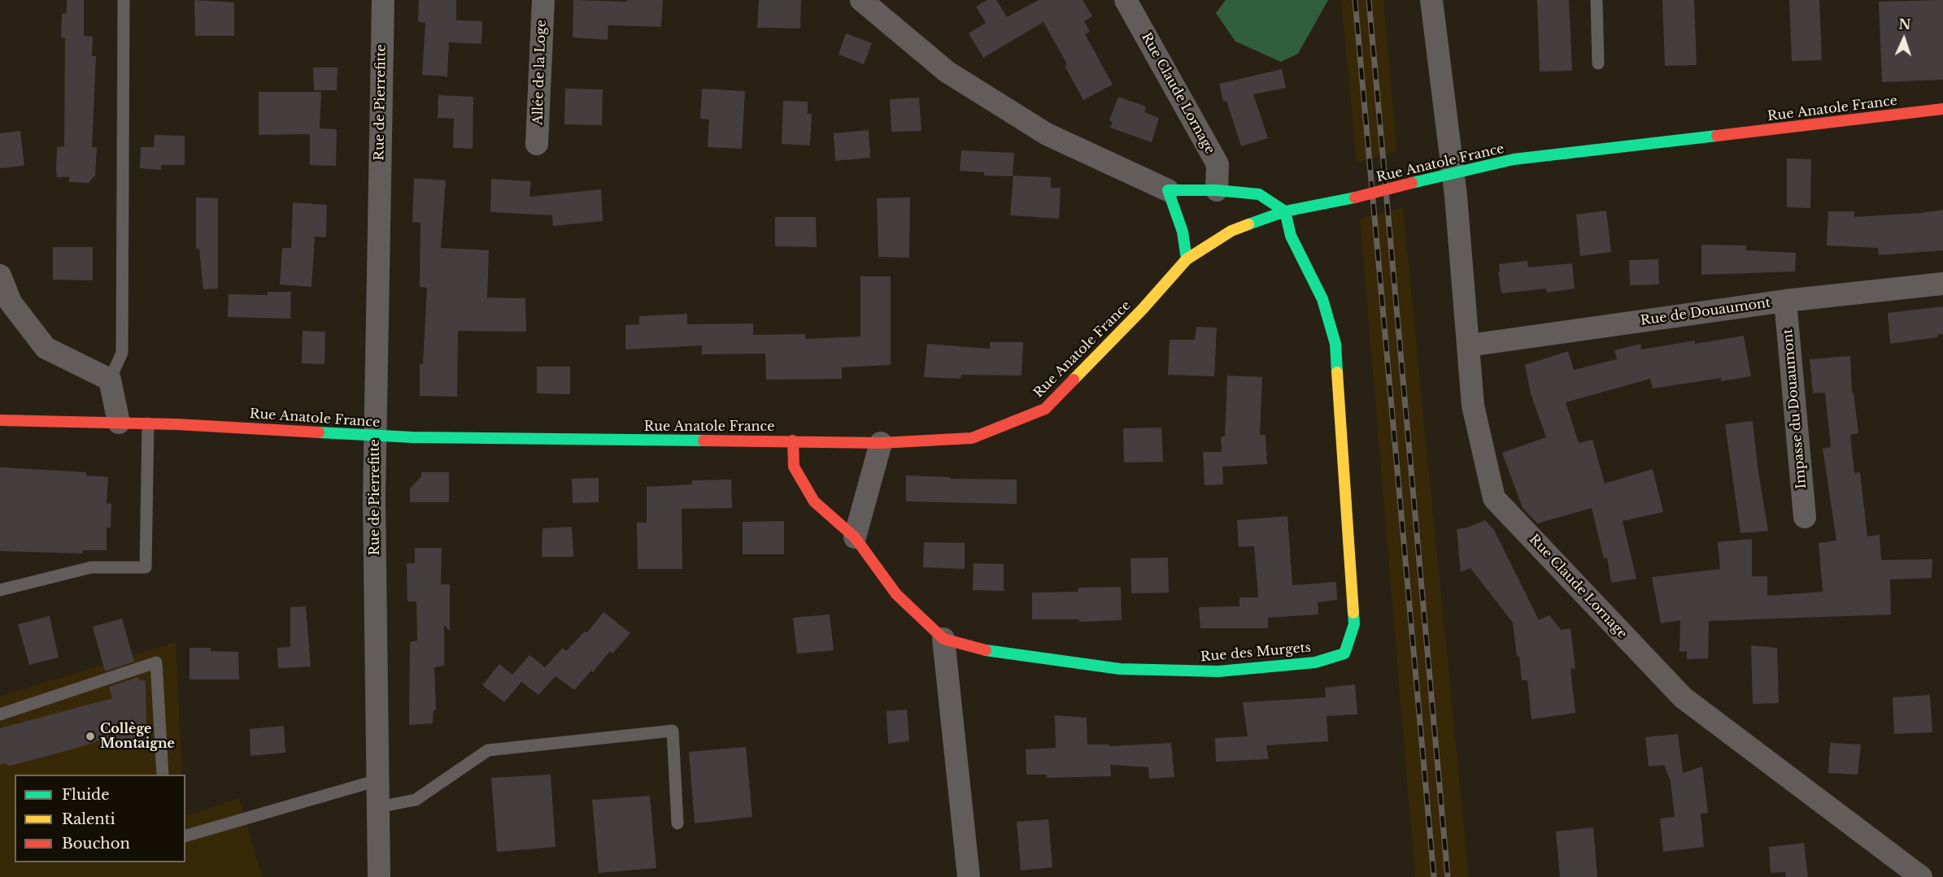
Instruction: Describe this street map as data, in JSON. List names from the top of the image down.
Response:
{
  "streets": {
    "street": [
      "Allée de la Loge",
      "Rue Claude Lornage",
      "Rue de Pierrefitte",
      "Rue Anatole France",
      "Rue de Douaumont",
      "Impasse du Douaumont",
      "Rue des Murgets"
    ]
  },
  "crossings": [
    ["Rue Claude Lornage", "Rue Anatole France"],
    ["Rue Claude Lornage", "Rue de Douaumont"],
    ["Rue de Pierrefitte", "Rue Anatole France"],
    ["Rue Anatole France", "Rue des Murgets"],
    ["Rue de Douaumont", "Impasse du Douaumont"]
  ],
  "places": ["Collège Montaigne"],
  "legend": ["Fluide", "Ralenti", "Bouchon"],
  "north": "top"
}
